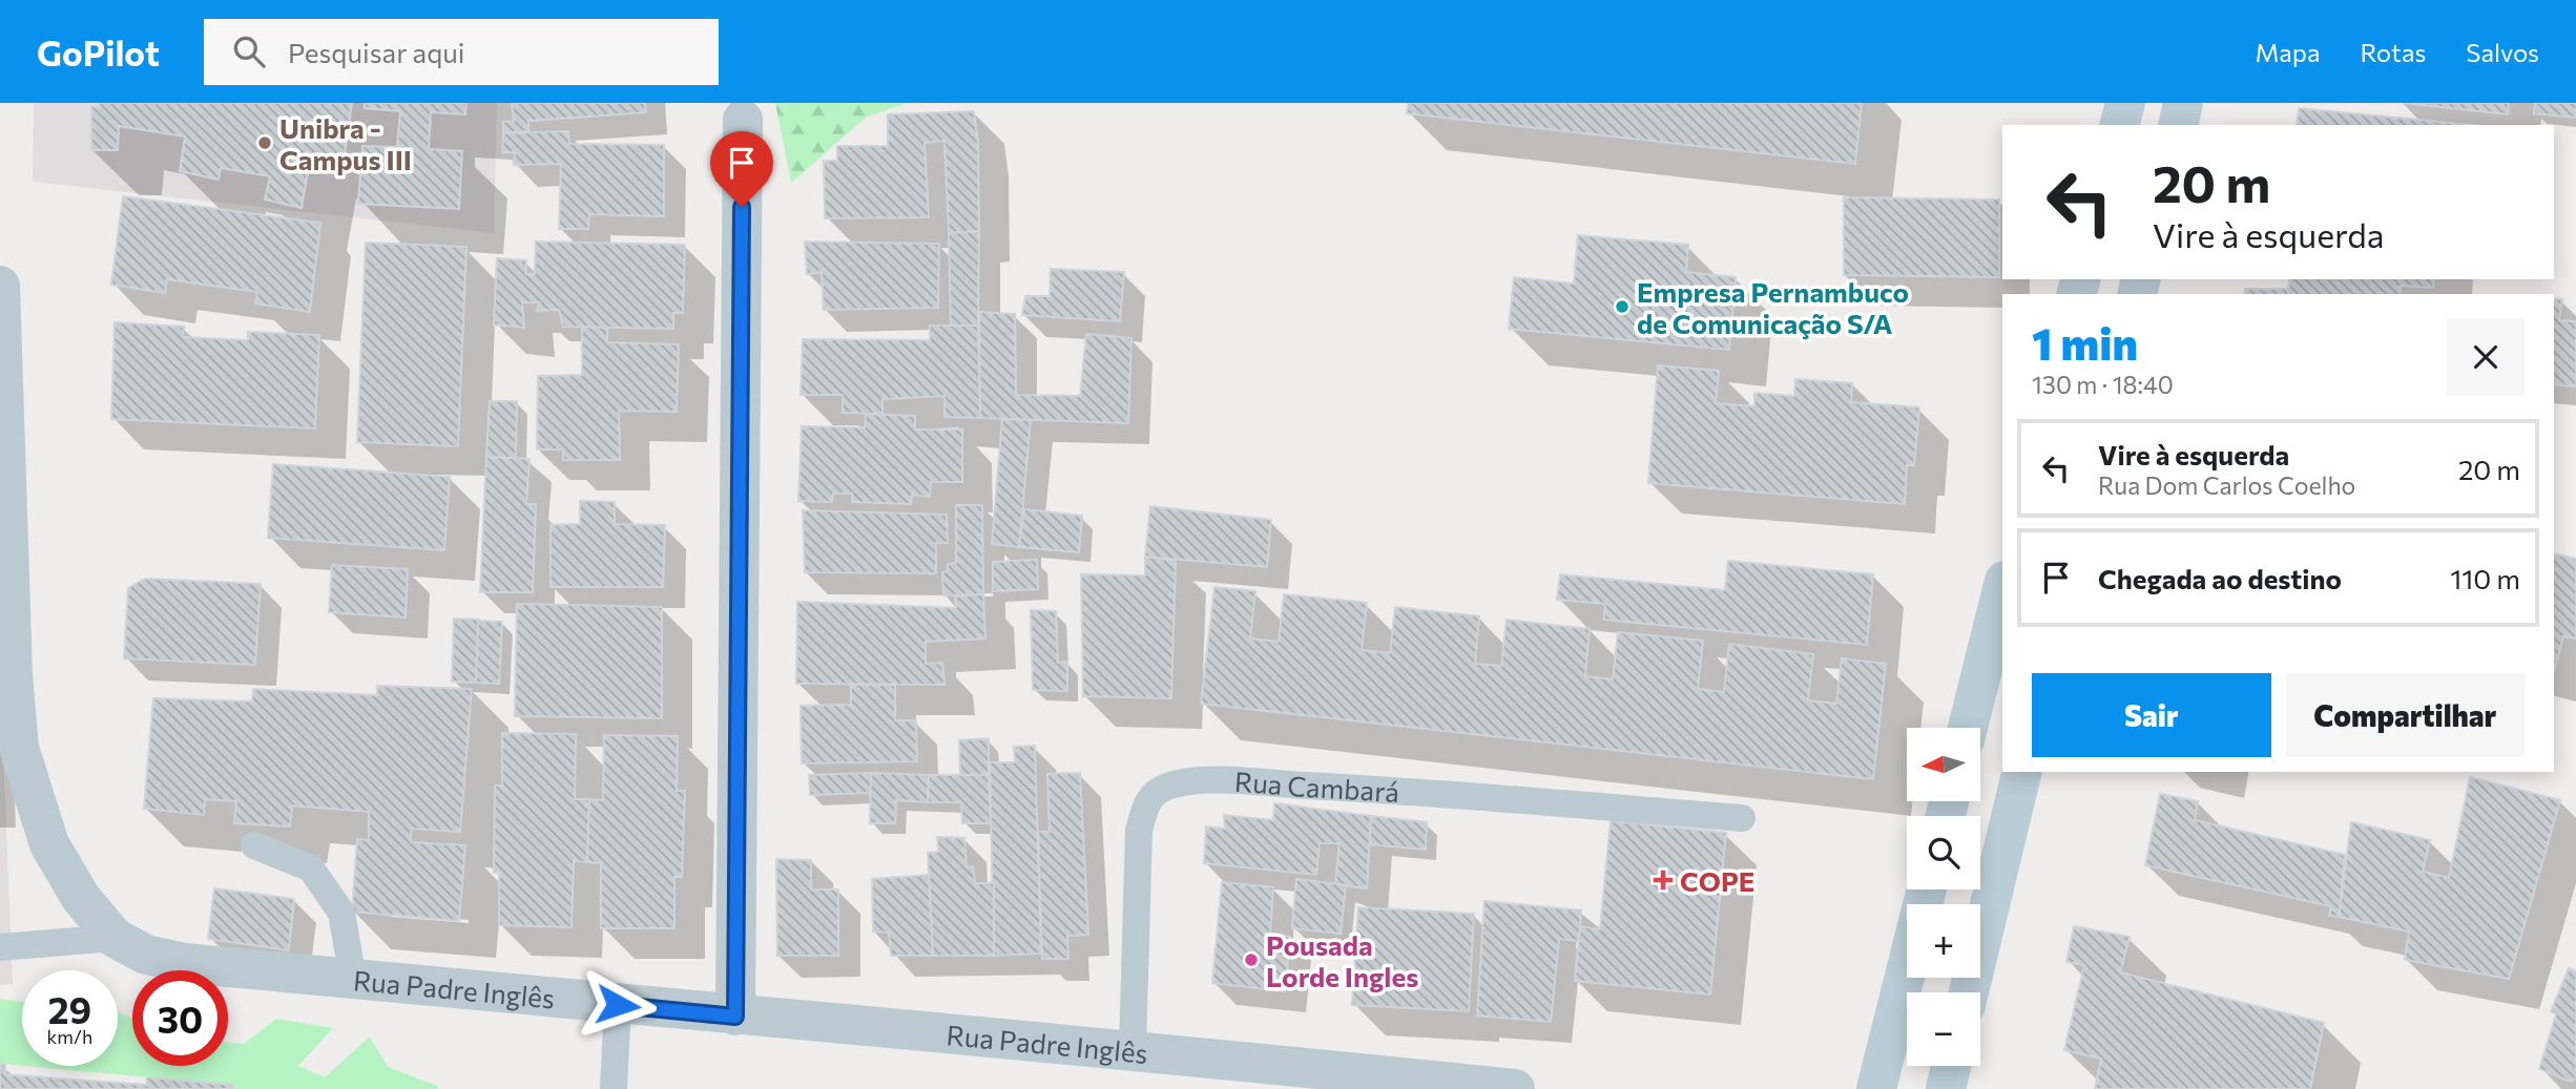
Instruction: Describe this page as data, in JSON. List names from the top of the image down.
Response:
{
  "streets": {
    "street": ["Rua Padre Inglês"],
    "lane": ["Rua Cambará"]
  },
  "crossings": [
    ["Rua Cambará", "Rua Padre Inglês"]
  ],
  "places": {
    "other": ["Unibra - Campus III", "Empresa Pernambuco de Comunicação S/A", "Pousada Lorde Ingles"],
    "health": ["COPE"]
  },
  "north": "left",
  "page": {
    "header": "GoPilot",
    "search": "Pesquisar aqui",
    "nav": ["Mapa", "Rotas", "Salvos"],
    "turn": ["20 m", "Vire à esquerda"],
    "heading": ["1 min", "130 m · 18:40"],
    "list": [
      {
        "name": "Vire à esquerda",
        "note": "Rua Dom Carlos Coelho",
        "value": "20 m"
      },
      {
        "name": "Chegada ao destino",
        "value": "110 m"
      }
    ],
    "buttons": ["Sair", "Compartilhar"],
    "map_buttons": ["+", "−"],
    "speed": "29 km/h",
    "limit": "30"
  }
}
